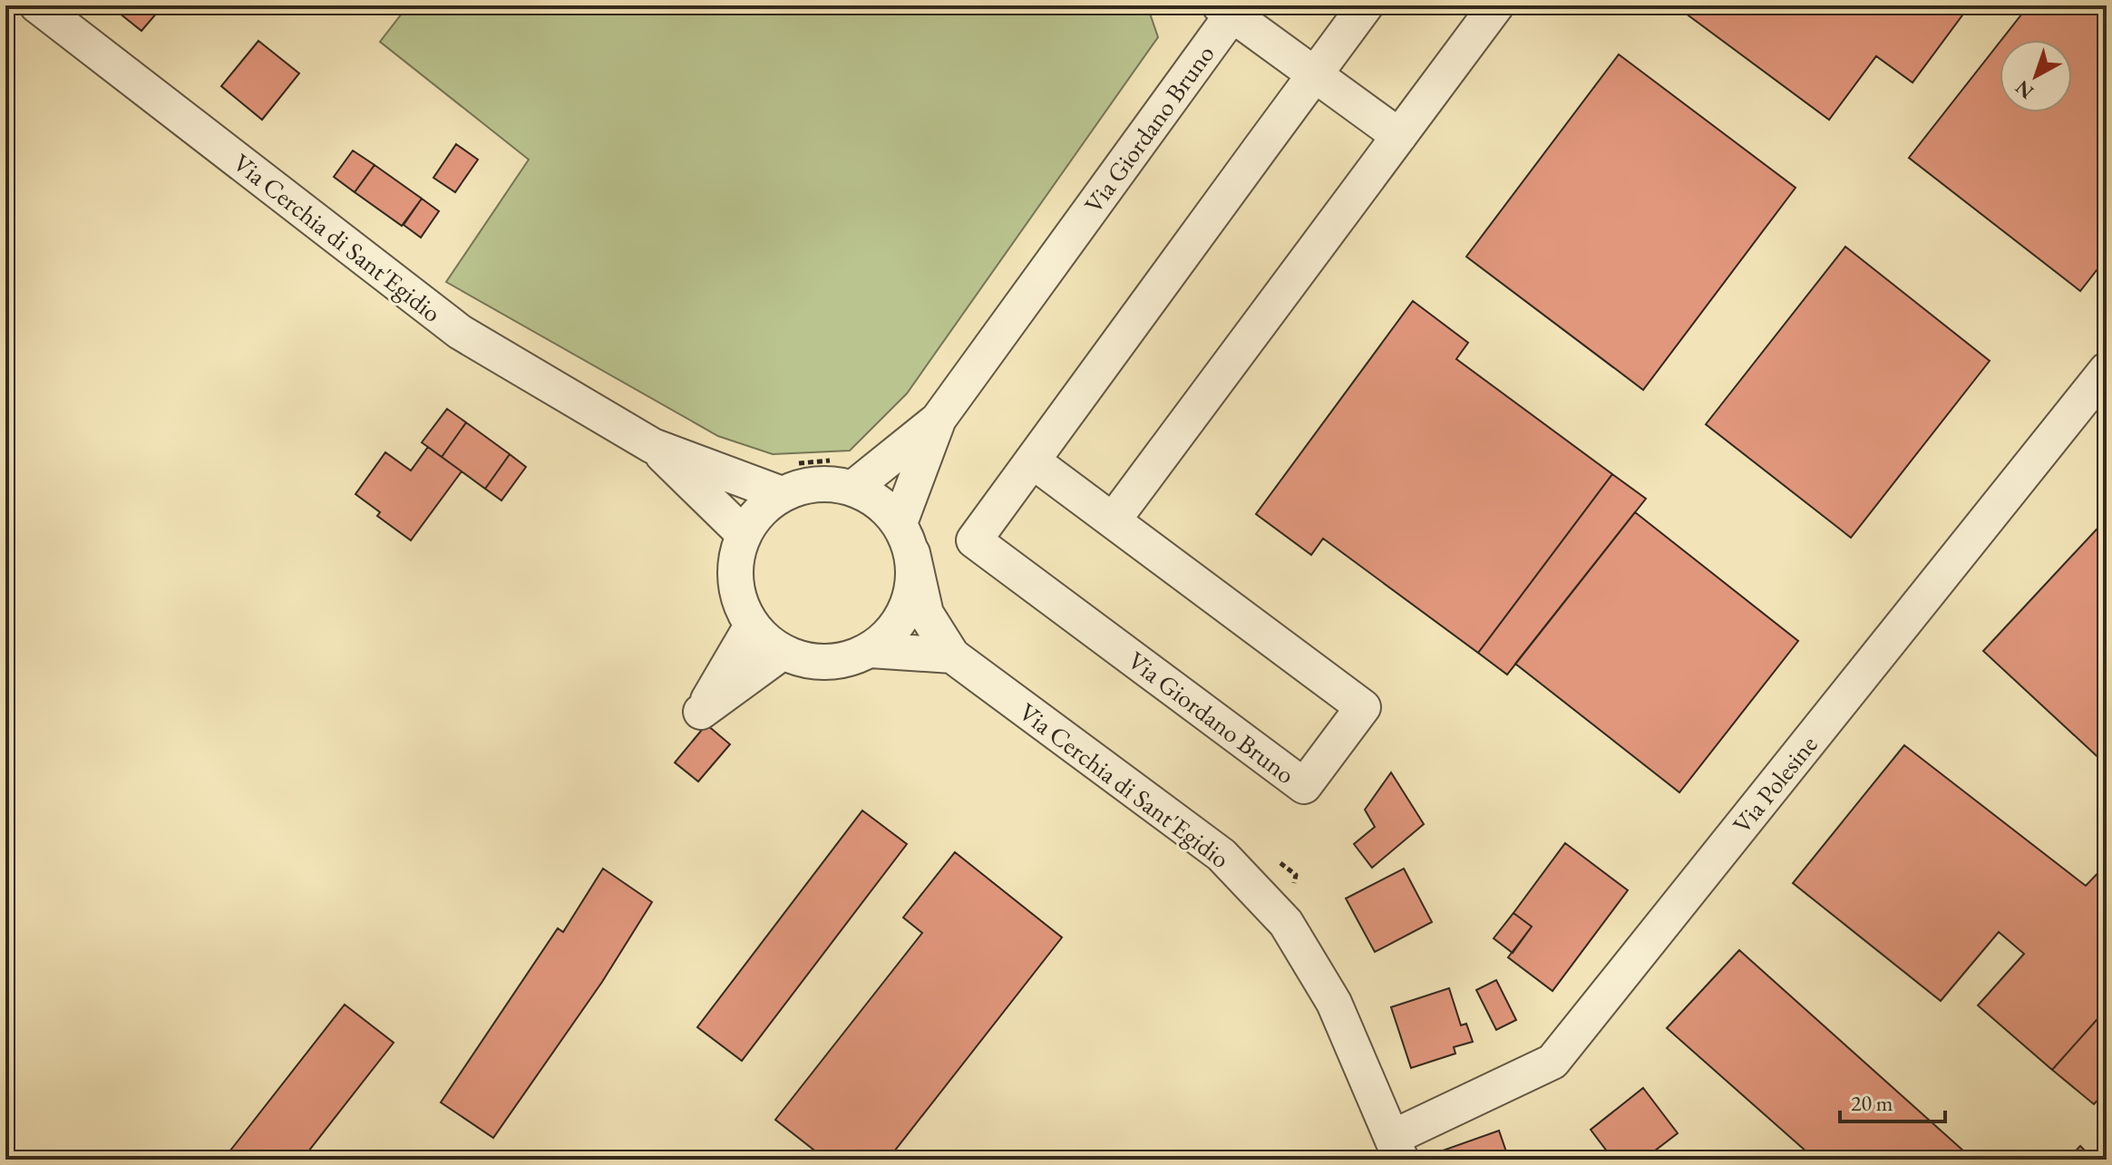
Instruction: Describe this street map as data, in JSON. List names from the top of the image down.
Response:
{
  "streets": {
    "street": ["Via Giordano Bruno", "Via Cerchia di Sant'Egidio", "Via Polesine"]
  },
  "crossings": [
    ["Via Giordano Bruno", "Via Cerchia di Sant'Egidio"],
    ["Via Cerchia di Sant'Egidio", "Via Polesine"]
  ],
  "scale_bar": "20 m",
  "north": "bottom left"
}
